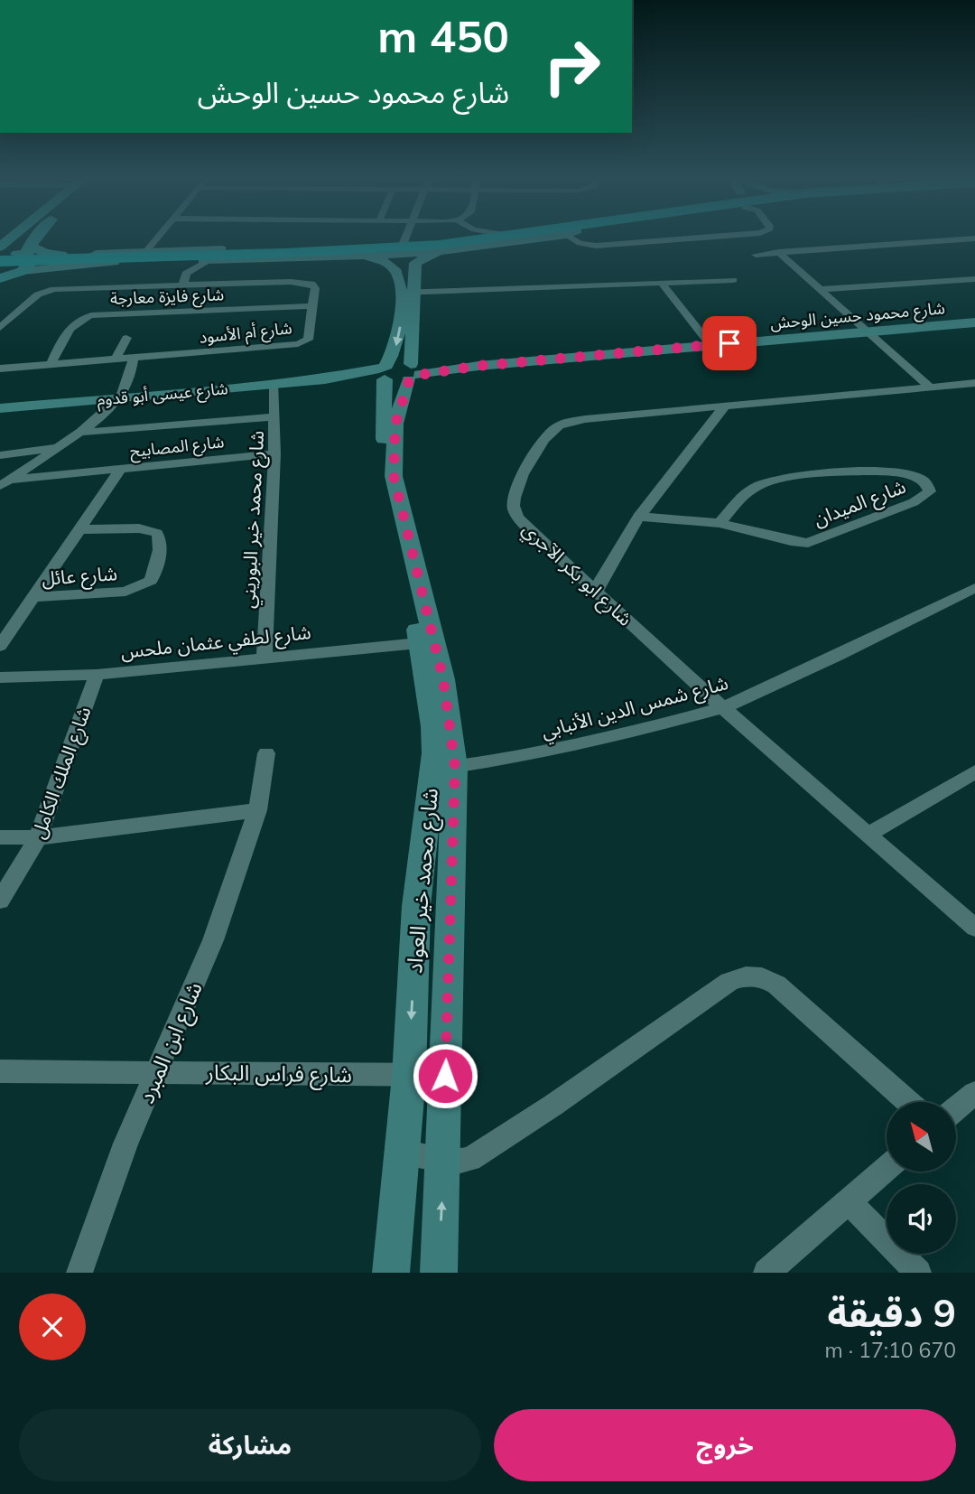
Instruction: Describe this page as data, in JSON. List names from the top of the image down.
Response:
{
  "streets": {
    "street": [
      "شارع فايزة معارجة",
      "شارع محمود حسين الوحش",
      "شارع أم الأسود",
      "شارع عيسى أبو قدوم",
      "شارع المصابيح",
      "شارع الميدان",
      "شارع محمد خير البوريني",
      "شارع ابو بكر الآجري",
      "شارع عائل",
      "شارع لطفي عثمان ملحس",
      "شارع شمس الدين الأنبابي",
      "شارع الملك الكامل",
      "شارع محمد خير العواد",
      "شارع ابن المبرد",
      "شارع فراس البكار"
    ]
  },
  "crossings": [
    ["شارع فايزة معارجة", "شارع أم الأسود"],
    ["شارع محمود حسين الوحش", "شارع عيسى أبو قدوم"],
    ["شارع محمود حسين الوحش", "شارع محمد خير العواد"],
    ["شارع عيسى أبو قدوم", "شارع محمد خير البوريني"],
    ["شارع عيسى أبو قدوم", "شارع محمد خير العواد"],
    ["شارع المصابيح", "شارع محمد خير البوريني"],
    ["شارع المصابيح", "شارع عائل"],
    ["شارع محمد خير البوريني", "شارع لطفي عثمان ملحس"],
    ["شارع ابو بكر الآجري", "شارع شمس الدين الأنبابي"],
    ["شارع لطفي عثمان ملحس", "شارع الملك الكامل"],
    ["شارع لطفي عثمان ملحس", "شارع محمد خير العواد"],
    ["شارع شمس الدين الأنبابي", "شارع محمد خير العواد"],
    ["شارع محمد خير العواد", "شارع فراس البكار"],
    ["شارع ابن المبرد", "شارع فراس البكار"]
  ],
  "north": "top left",
  "page": {
    "turn": ["450 m", "شارع محمود حسين الوحش"],
    "heading": ["9 دقيقة", "670 m · 17:10"],
    "buttons": ["خروج", "مشاركة"]
  }
}
